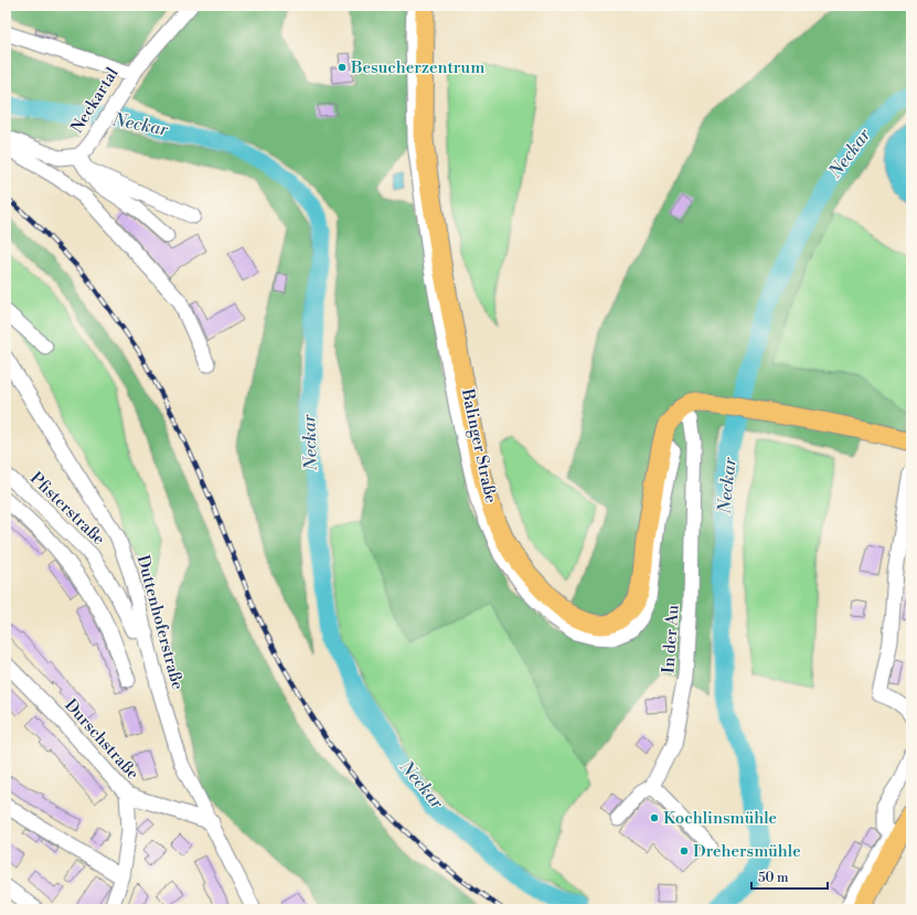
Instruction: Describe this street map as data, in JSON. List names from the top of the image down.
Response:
{
  "streets": {
    "main road": ["Balinger Straße"],
    "street": [
      "Neckartal",
      "Pfisterstraße",
      "Duttenhoferstraße",
      "In der Au",
      "Durschstraße"
    ]
  },
  "crossings": [
    ["Balinger Straße", "In der Au"],
    ["Pfisterstraße", "Duttenhoferstraße"],
    ["Duttenhoferstraße", "Durschstraße"]
  ],
  "water": ["Neckar"],
  "places": ["Besucherzentrum", "Kochlinsmühle", "Drehersmühle"],
  "scale_bar": "50 m"
}
